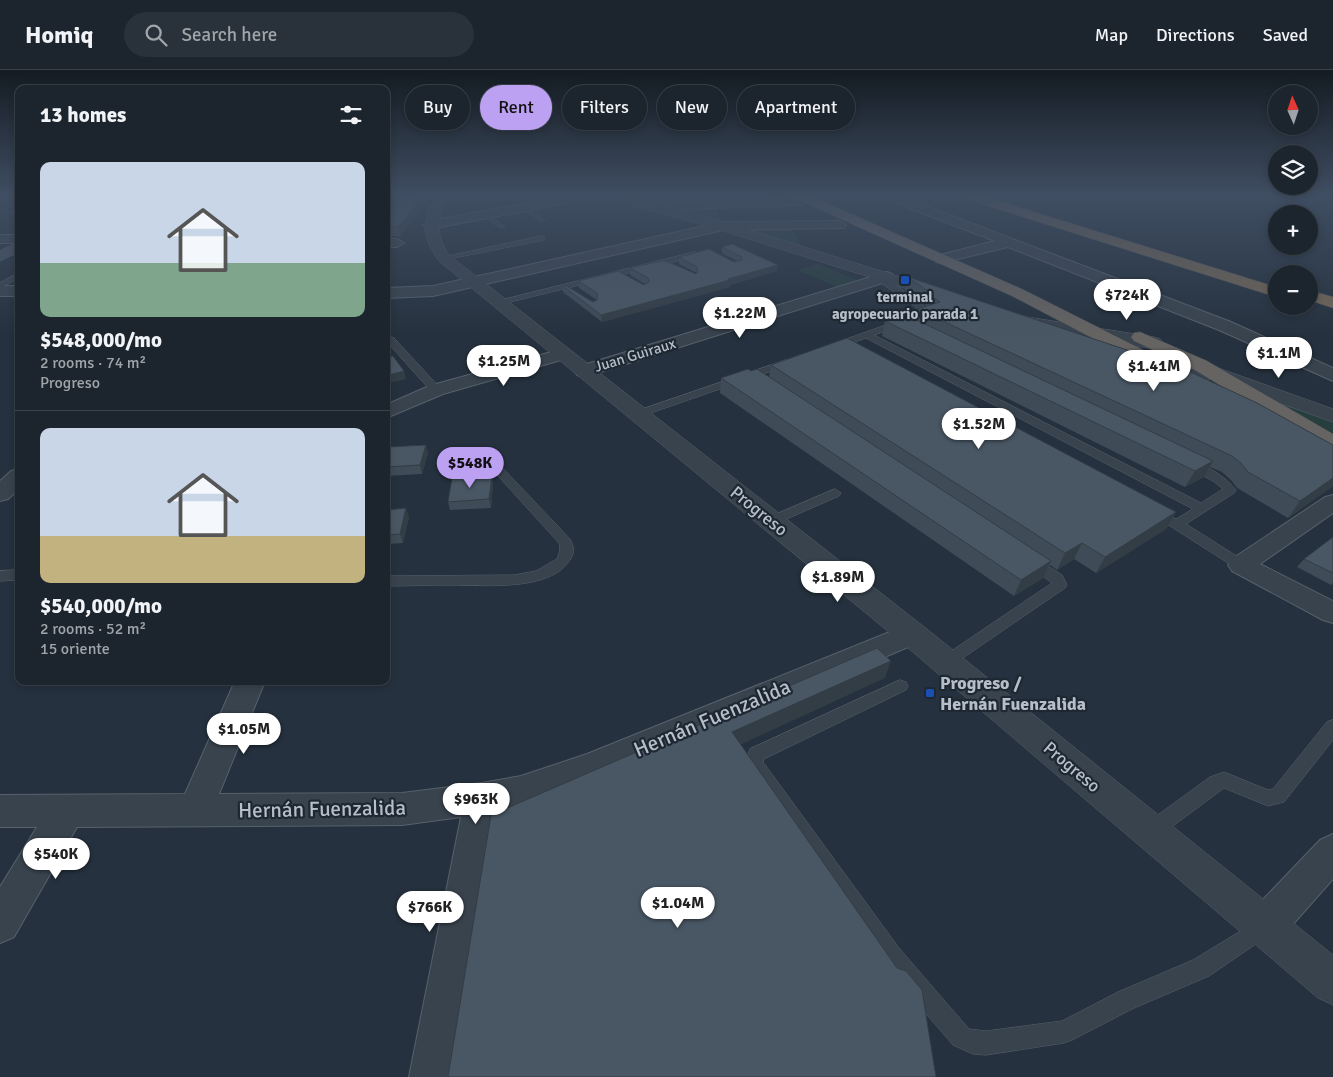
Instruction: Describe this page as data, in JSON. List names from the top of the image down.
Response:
{
  "streets": {
    "street": ["Juan Guiraux", "Progreso", "Hernán Fuenzalida"]
  },
  "crossings": [
    ["Juan Guiraux", "Progreso"],
    ["Progreso", "Hernán Fuenzalida"]
  ],
  "places": {
    "transit": ["terminal agropecuario parada 1", "Progreso / Hernán Fuenzalida"]
  },
  "north": "top",
  "page": {
    "header": "Homiq",
    "search": "Search here",
    "nav": ["Map", "Directions", "Saved"],
    "map_buttons": ["+", "−"],
    "chip": [
      "Buy",
      "Rent",
      "Filters",
      "New",
      "Apartment"
    ],
    "heading": "13 homes",
    "list": [
      {
        "name": "$548,000/mo",
        "note": "2 rooms · 74 m² · Progreso"
      },
      {
        "name": "$540,000/mo",
        "note": "2 rooms · 52 m² · 15 oriente"
      }
    ],
    "price": [
      "$724K",
      "$1.22M",
      "$1.1M",
      "$1.25M",
      "$1.41M",
      "$1.52M",
      "$548K",
      "$1.89M",
      "$1.05M",
      "$963K",
      "$540K",
      "$1.04M",
      "$766K"
    ]
  }
}
